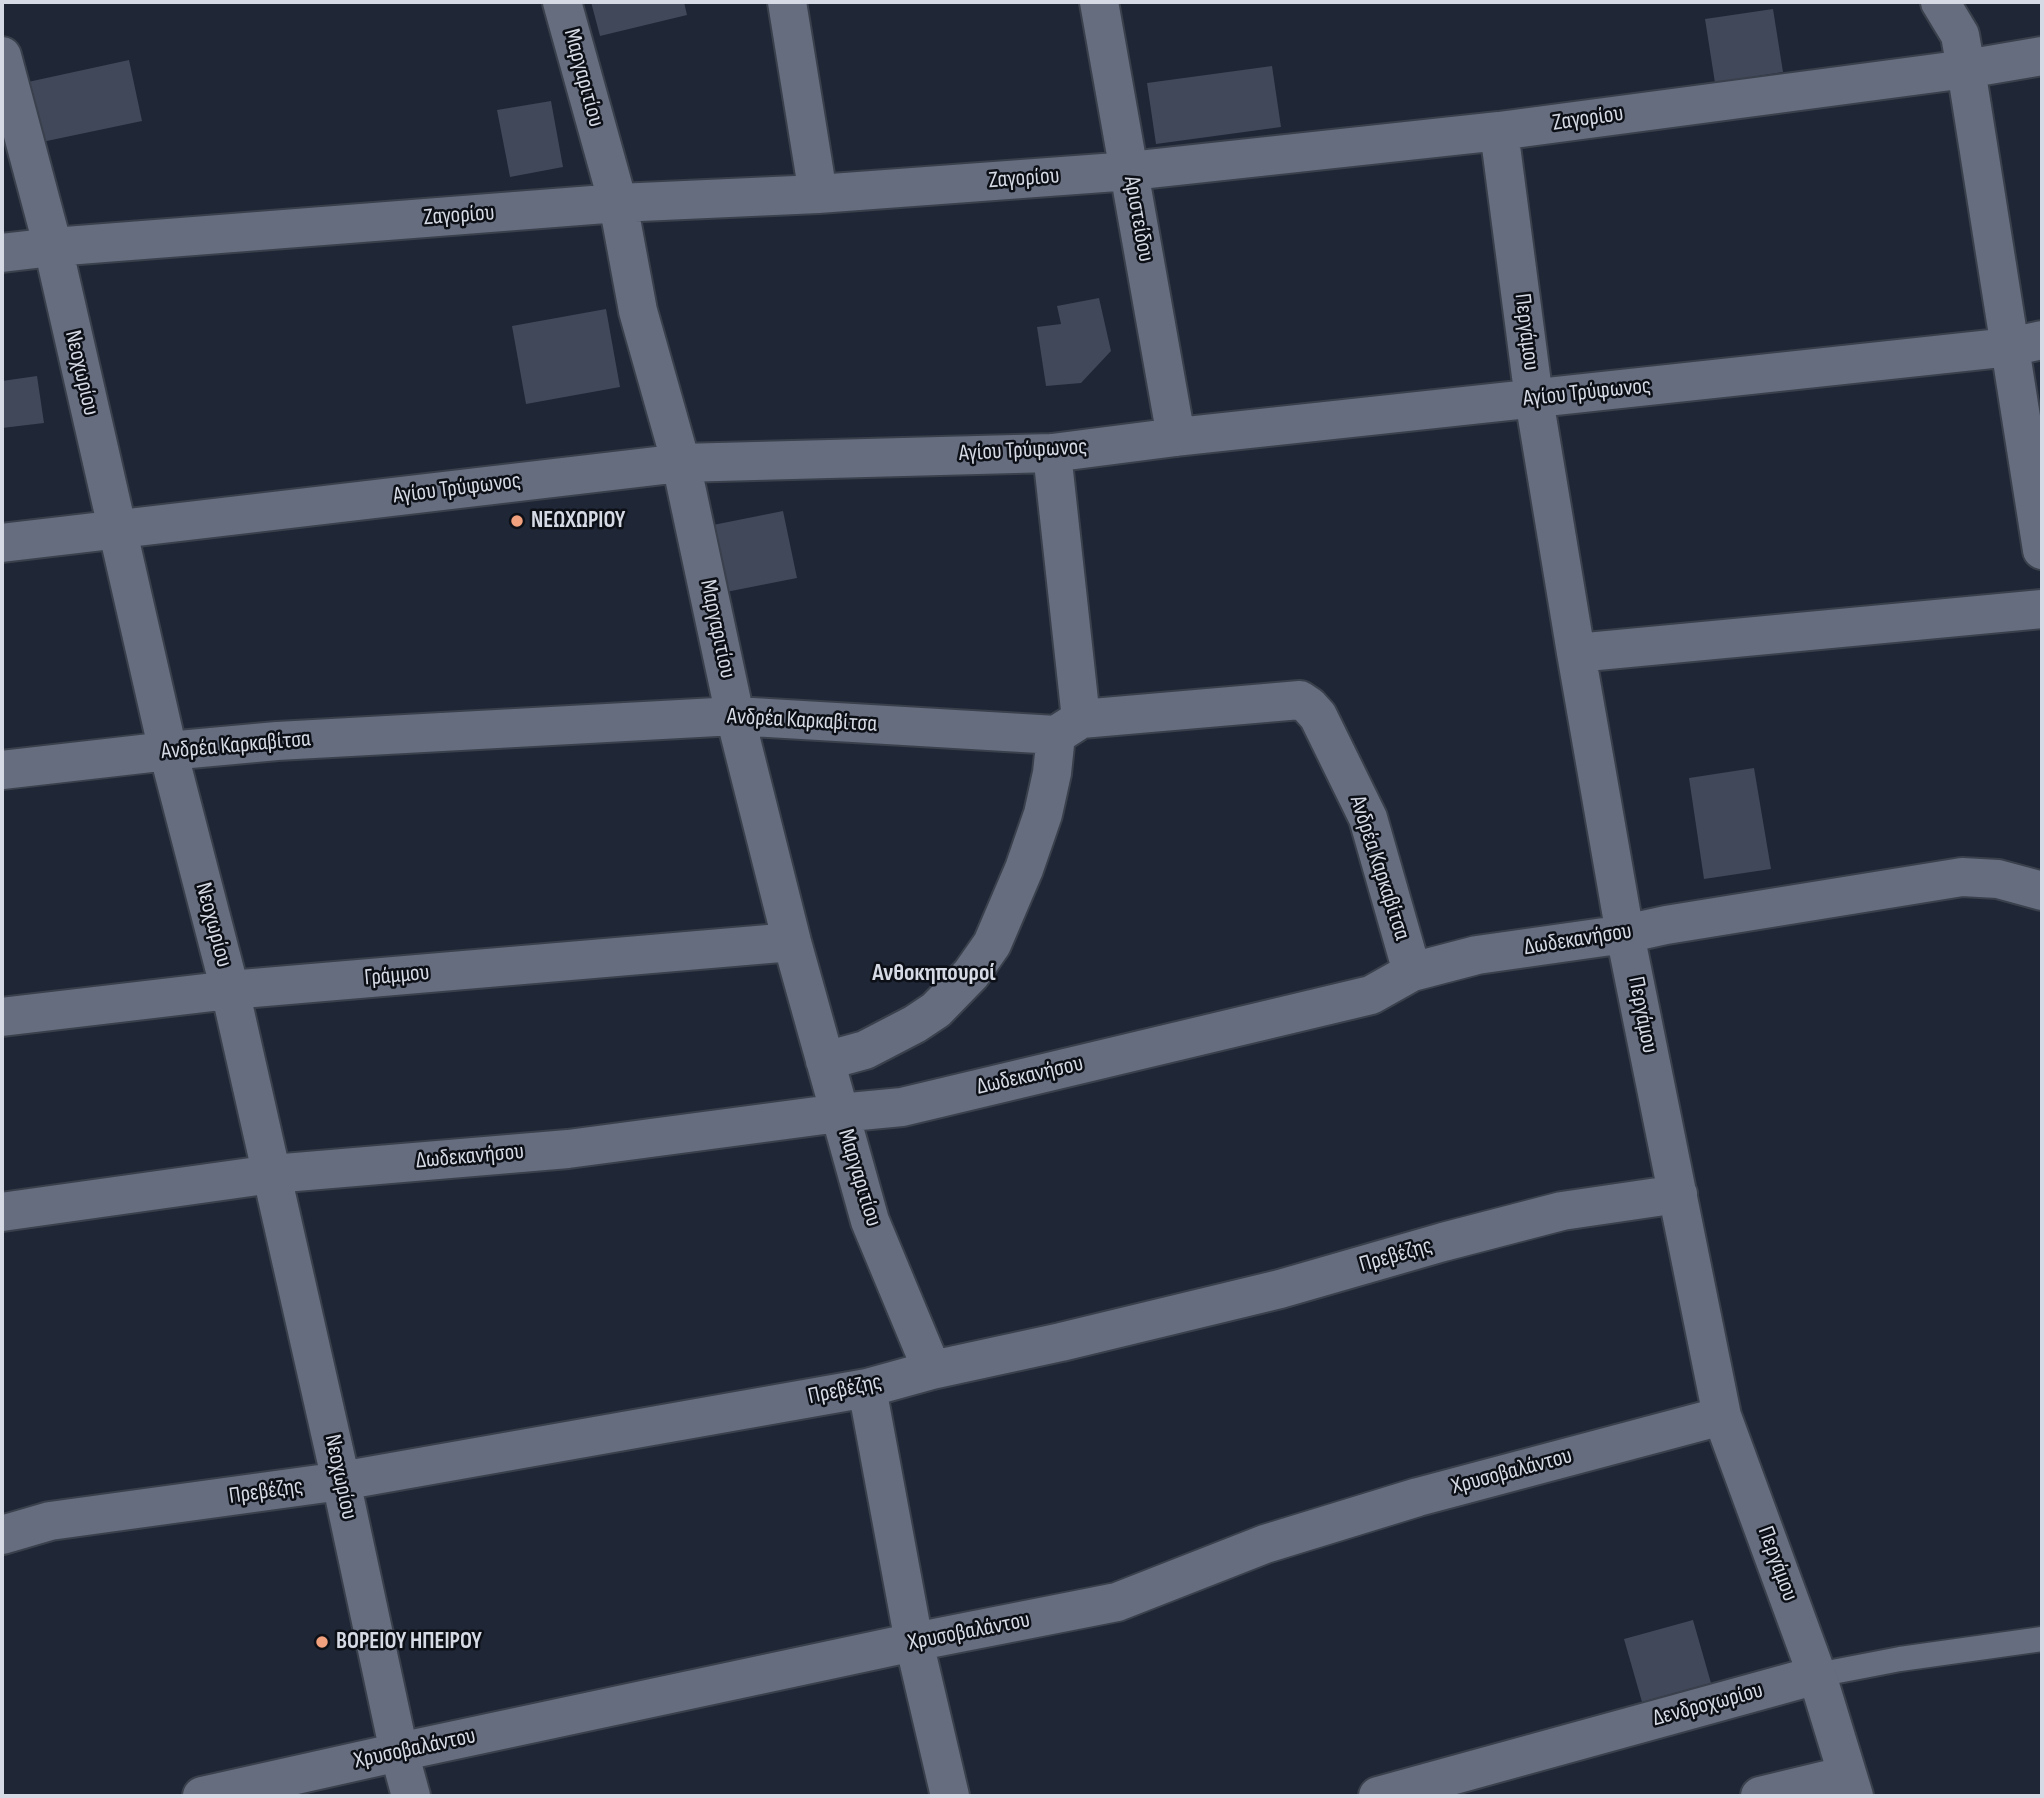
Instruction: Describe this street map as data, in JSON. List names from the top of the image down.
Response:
{
  "streets": {
    "street": [
      "Μαργαριτίου",
      "Ζαγορίου",
      "Αριστείδου",
      "Περγάμου",
      "Νεοχωρίου",
      "Αγίου Τρύφωνος",
      "Ανδρέα Καρκαβίτσα",
      "Δωδεκανήσου",
      "Γράμμου",
      "Πρεβέζης",
      "Χρυσοβαλάντου",
      "Δενδροχωρίου"
    ]
  },
  "crossings": [
    ["Μαργαριτίου", "Ζαγορίου"],
    ["Μαργαριτίου", "Αγίου Τρύφωνος"],
    ["Μαργαριτίου", "Ανδρέα Καρκαβίτσα"],
    ["Μαργαριτίου", "Δωδεκανήσου"],
    ["Μαργαριτίου", "Γράμμου"],
    ["Μαργαριτίου", "Πρεβέζης"],
    ["Ζαγορίου", "Αριστείδου"],
    ["Ζαγορίου", "Περγάμου"],
    ["Ζαγορίου", "Νεοχωρίου"],
    ["Αριστείδου", "Αγίου Τρύφωνος"],
    ["Περγάμου", "Αγίου Τρύφωνος"],
    ["Περγάμου", "Δωδεκανήσου"],
    ["Περγάμου", "Πρεβέζης"],
    ["Περγάμου", "Χρυσοβαλάντου"],
    ["Περγάμου", "Δενδροχωρίου"],
    ["Νεοχωρίου", "Αγίου Τρύφωνος"],
    ["Νεοχωρίου", "Ανδρέα Καρκαβίτσα"],
    ["Νεοχωρίου", "Δωδεκανήσου"],
    ["Νεοχωρίου", "Γράμμου"],
    ["Νεοχωρίου", "Πρεβέζης"],
    ["Νεοχωρίου", "Χρυσοβαλάντου"],
    ["Ανδρέα Καρκαβίτσα", "Δωδεκανήσου"]
  ],
  "districts": ["Ανθοκηπουροί"],
  "places": ["ΝΕΩΧΩΡΙΟΥ", "ΒΟΡΕΙΟΥ ΗΠΕΙΡΟΥ"]
}
